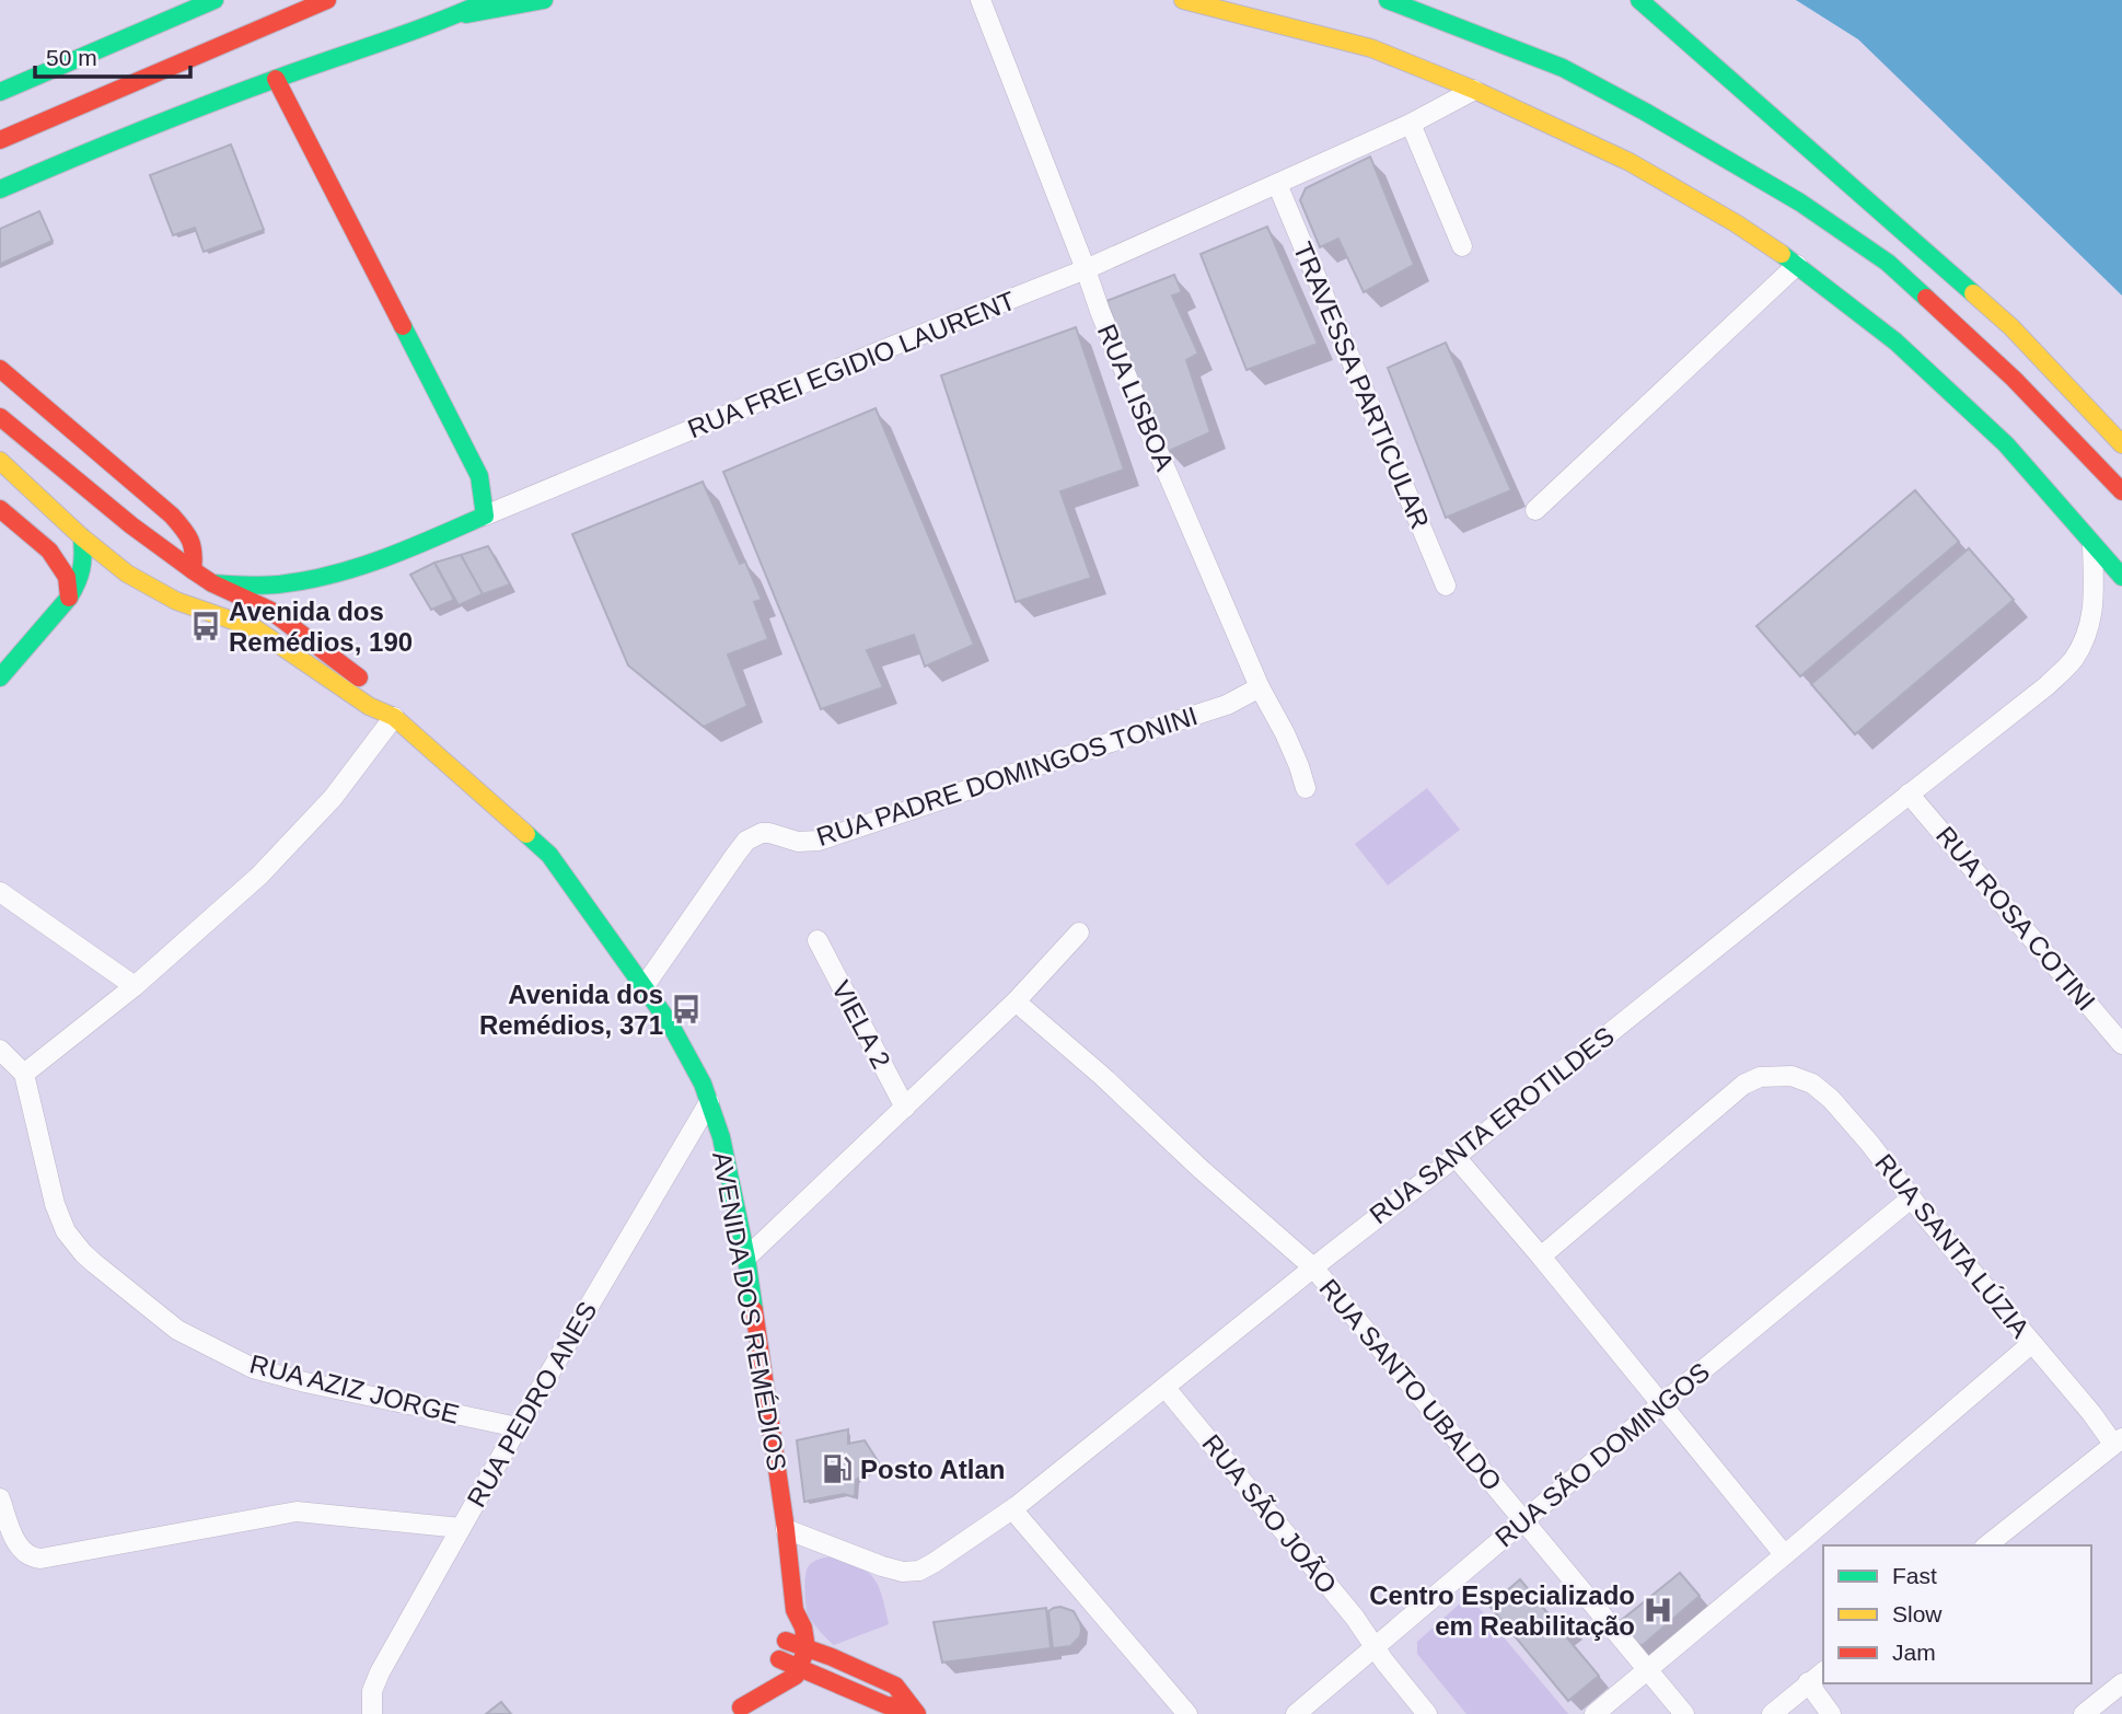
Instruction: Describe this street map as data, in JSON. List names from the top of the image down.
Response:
{
  "streets": {
    "main road": ["RUA FREI EGIDIO LAURENT", "AVENIDA DOS REMÉDIOS"],
    "street": [
      "TRAVESSA PARTICULAR",
      "RUA LISBOA",
      "RUA PADRE DOMINGOS TONINI",
      "RUA ROSA COTINI",
      "VIELA 2",
      "RUA SANTA EROTILDES",
      "RUA SANTA LÚZIA",
      "RUA SANTO UBALDO",
      "RUA AZIZ JORGE",
      "RUA PEDRO ANES",
      "RUA SÃO DOMINGOS",
      "RUA SÃO JOÃO"
    ]
  },
  "crossings": [
    ["RUA FREI EGIDIO LAURENT", "TRAVESSA PARTICULAR"],
    ["RUA FREI EGIDIO LAURENT", "RUA LISBOA"],
    ["RUA FREI EGIDIO LAURENT", "AVENIDA DOS REMÉDIOS"],
    ["RUA LISBOA", "RUA PADRE DOMINGOS TONINI"],
    ["RUA PADRE DOMINGOS TONINI", "AVENIDA DOS REMÉDIOS"],
    ["RUA ROSA COTINI", "RUA SANTA EROTILDES"],
    ["RUA SANTA EROTILDES", "AVENIDA DOS REMÉDIOS"],
    ["RUA SANTA EROTILDES", "RUA SANTO UBALDO"],
    ["RUA SANTA EROTILDES", "RUA SÃO JOÃO"],
    ["RUA SANTA LÚZIA", "RUA SÃO DOMINGOS"],
    ["AVENIDA DOS REMÉDIOS", "RUA PEDRO ANES"],
    ["RUA SANTO UBALDO", "RUA SÃO DOMINGOS"],
    ["RUA AZIZ JORGE", "RUA PEDRO ANES"],
    ["RUA SÃO DOMINGOS", "RUA SÃO JOÃO"]
  ],
  "places": {
    "bus stop": ["Avenida dos Remédios, 190", "Avenida dos Remédios, 371"],
    "fuel station": ["Posto Atlan"],
    "hospital": ["Centro Especializado em Reabilitação"]
  },
  "legend": ["Fast", "Slow", "Jam"],
  "scale_bar": "50 m"
}
